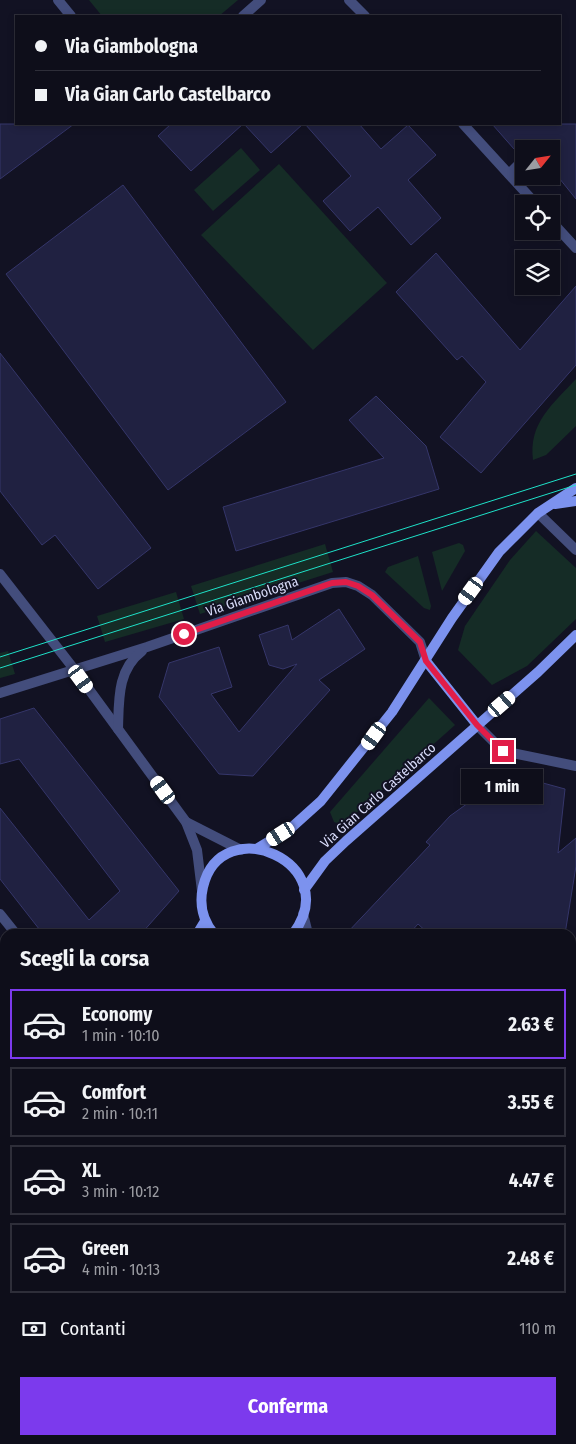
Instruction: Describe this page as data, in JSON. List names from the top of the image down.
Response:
{
  "streets": {
    "main road": ["Via Gian Carlo Castelbarco"],
    "street": ["Via Giambologna"]
  },
  "north": "top right",
  "page": {
    "banner": ["Via Giambologna", "Via Gian Carlo Castelbarco"],
    "bubble": "1 min",
    "heading": "Scegli la corsa",
    "list": [
      {
        "name": "Economy",
        "note": "1 min · 10:10",
        "value": "2.63 €"
      },
      {
        "name": "Comfort",
        "note": "2 min · 10:11",
        "value": "3.55 €"
      },
      {
        "name": "XL",
        "note": "3 min · 10:12",
        "value": "4.47 €"
      },
      {
        "name": "Green",
        "note": "4 min · 10:13",
        "value": "2.48 €"
      }
    ],
    "pay": ["Contanti", "110 m"],
    "buttons": "Conferma"
  }
}
